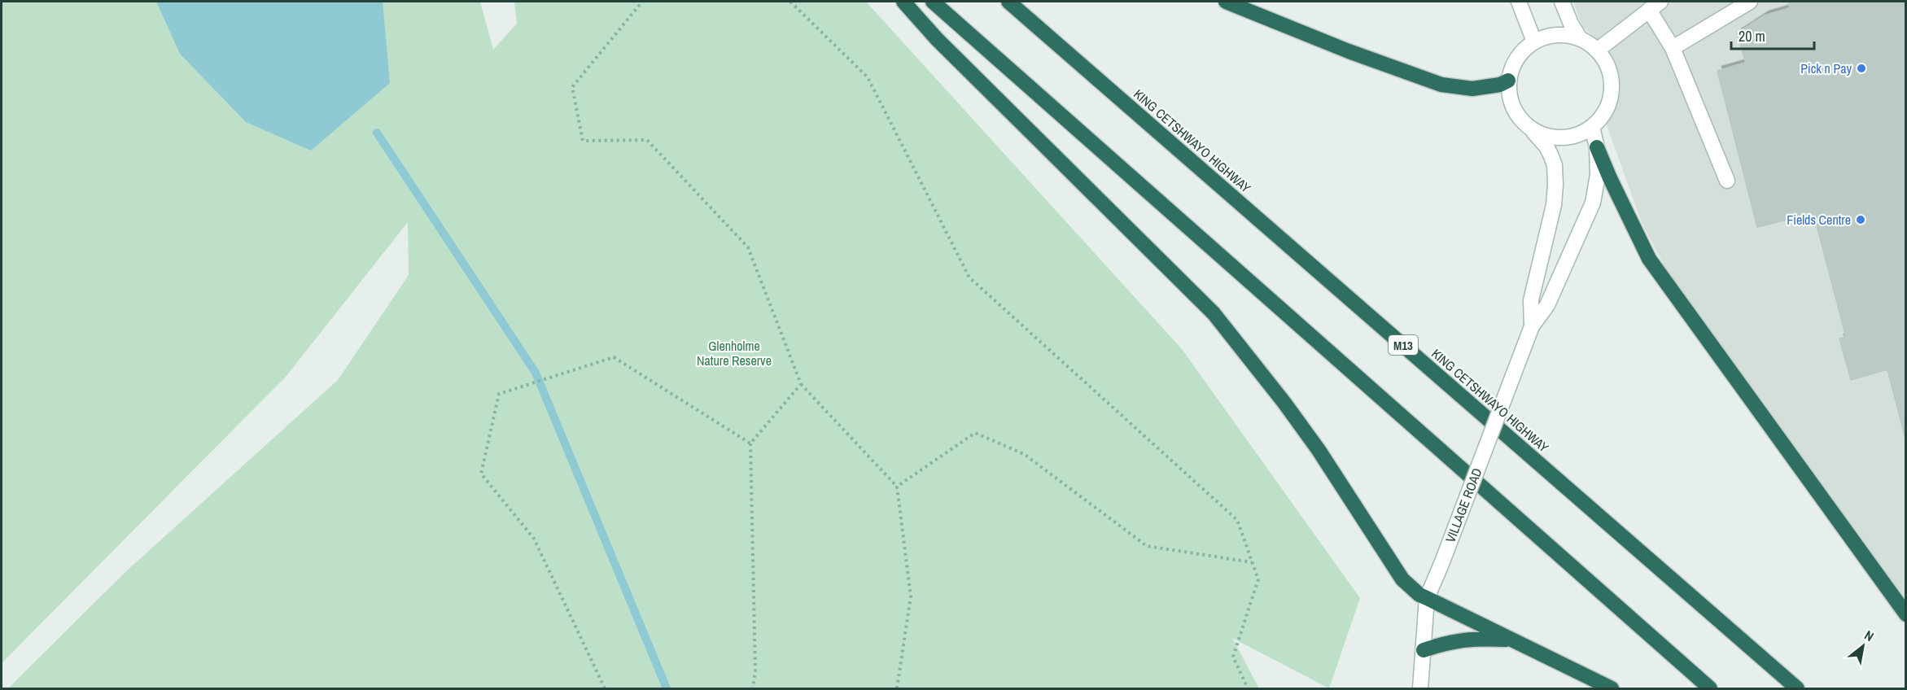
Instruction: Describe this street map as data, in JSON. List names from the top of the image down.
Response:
{
  "streets": {
    "highway": ["KING CETSHWAYO HIGHWAY", "M13"],
    "street": ["VILLAGE ROAD"]
  },
  "parks": ["Glenholme Nature Reserve"],
  "places": ["Pick n Pay", "Fields Centre"],
  "scale_bar": "20 m",
  "north": "top right"
}
